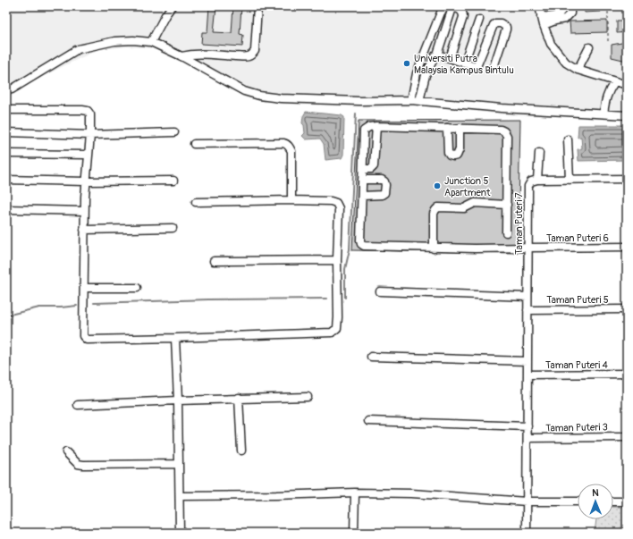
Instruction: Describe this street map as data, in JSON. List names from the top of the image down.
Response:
{
  "streets": {
    "street": [
      "Taman Puteri 7",
      "Taman Puteri 6",
      "Taman Puteri 5",
      "Taman Puteri 4",
      "Taman Puteri 3"
    ]
  },
  "crossings": [
    ["Taman Puteri 7", "Taman Puteri 6"],
    ["Taman Puteri 7", "Taman Puteri 5"],
    ["Taman Puteri 7", "Taman Puteri 4"],
    ["Taman Puteri 7", "Taman Puteri 3"]
  ],
  "places": ["Universiti Putra Malaysia Kampus Bintulu", "Junction 5 Apartment"],
  "north": "top"
}
